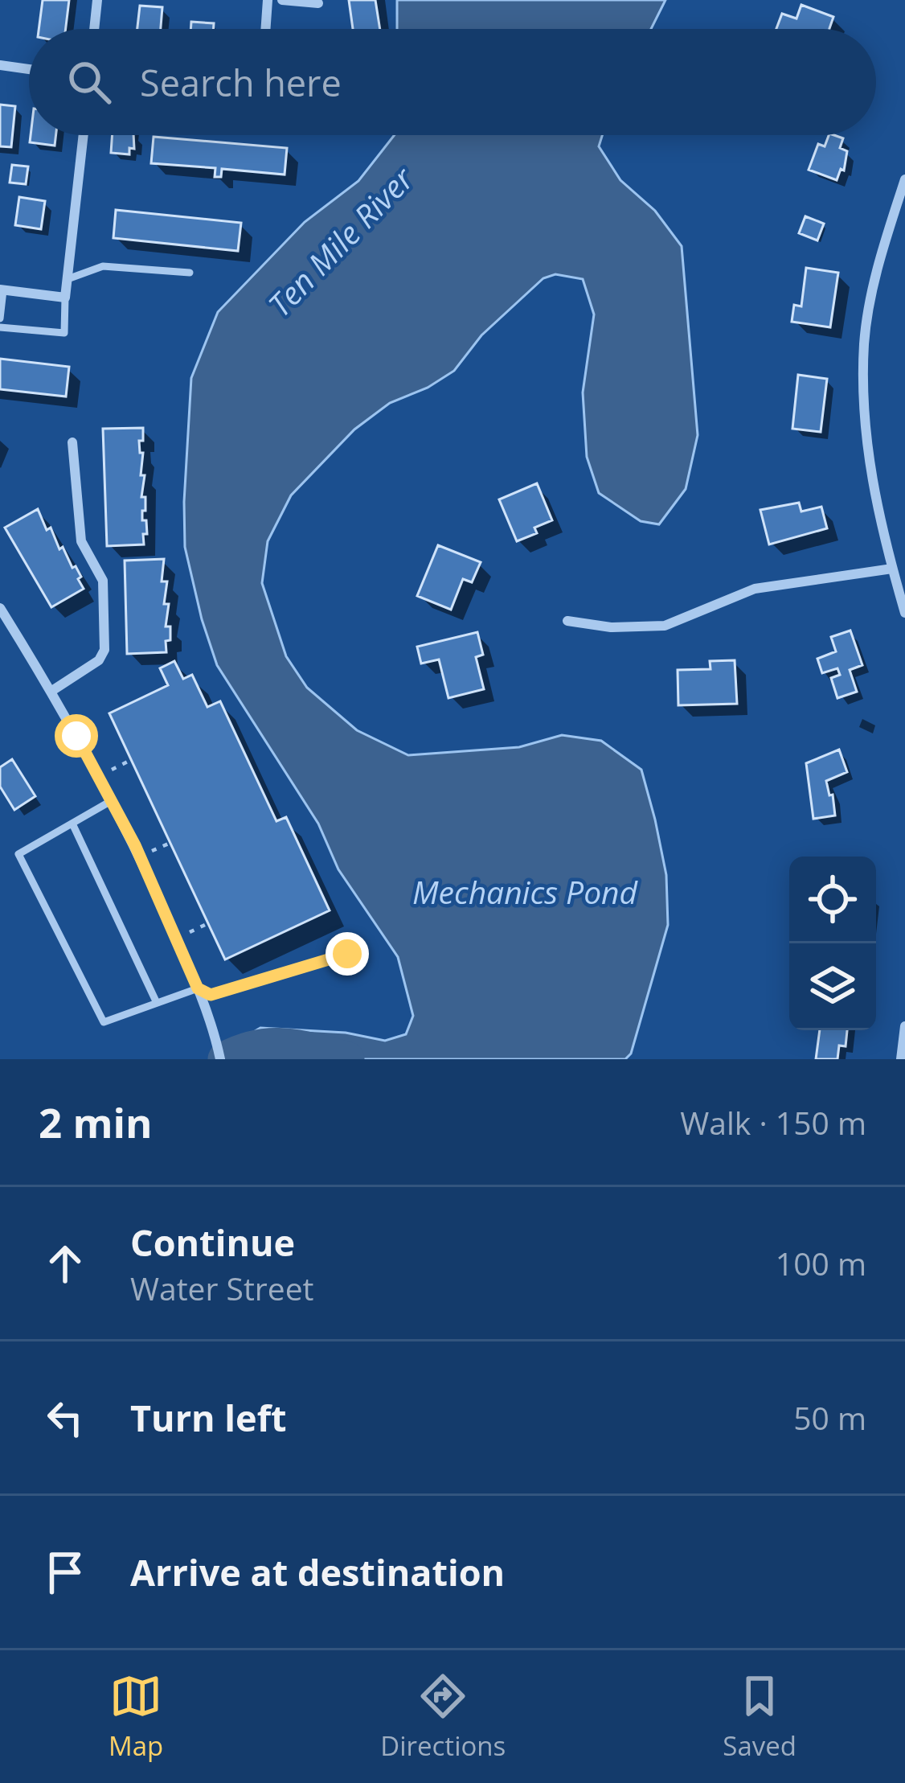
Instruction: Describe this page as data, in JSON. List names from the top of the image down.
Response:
{
  "water": ["Ten Mile River", "Mechanics Pond"],
  "page": {
    "search": "Search here",
    "heading": ["2 min", "Walk · 150 m"],
    "list": [
      ["Continue", "Water Street", "100 m"],
      ["Turn left", "50 m"],
      "Arrive at destination"
    ],
    "nav": ["Map", "Directions", "Saved"]
  }
}
